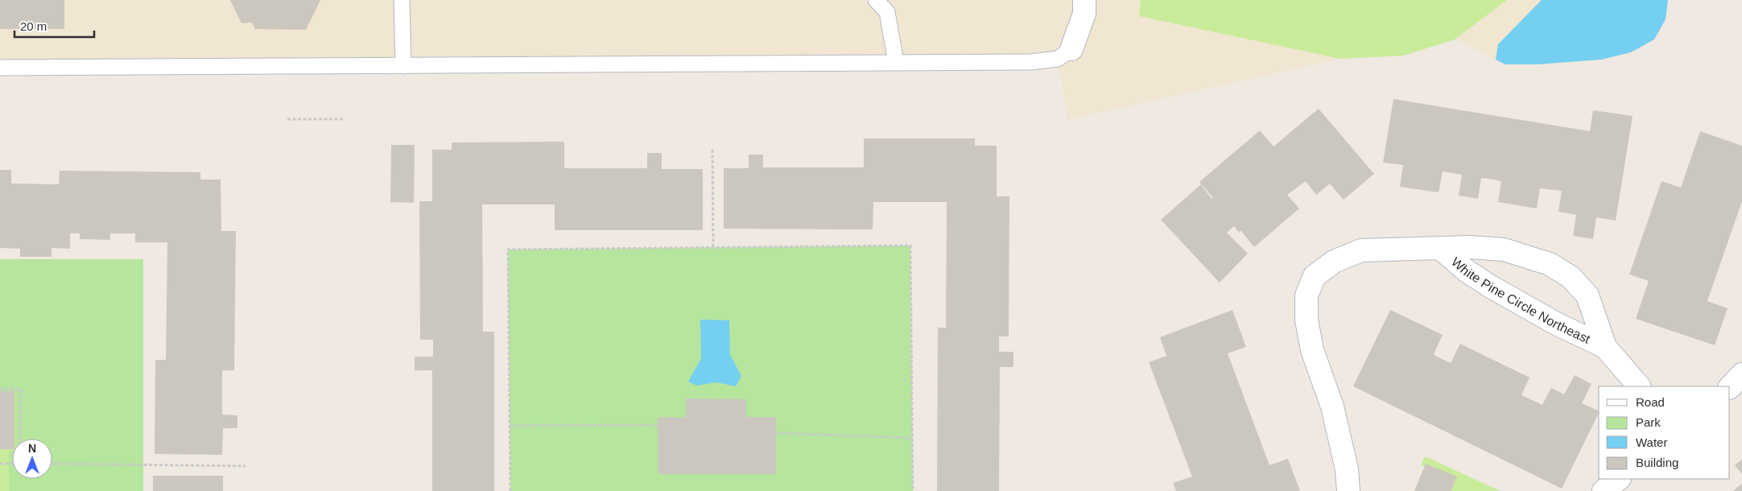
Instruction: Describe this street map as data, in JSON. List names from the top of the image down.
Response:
{
  "streets": {
    "street": ["White Pine Circle Northeast"]
  },
  "legend": [
    "Road",
    "Park",
    "Water",
    "Building"
  ],
  "scale_bar": "20 m",
  "north": "top"
}
